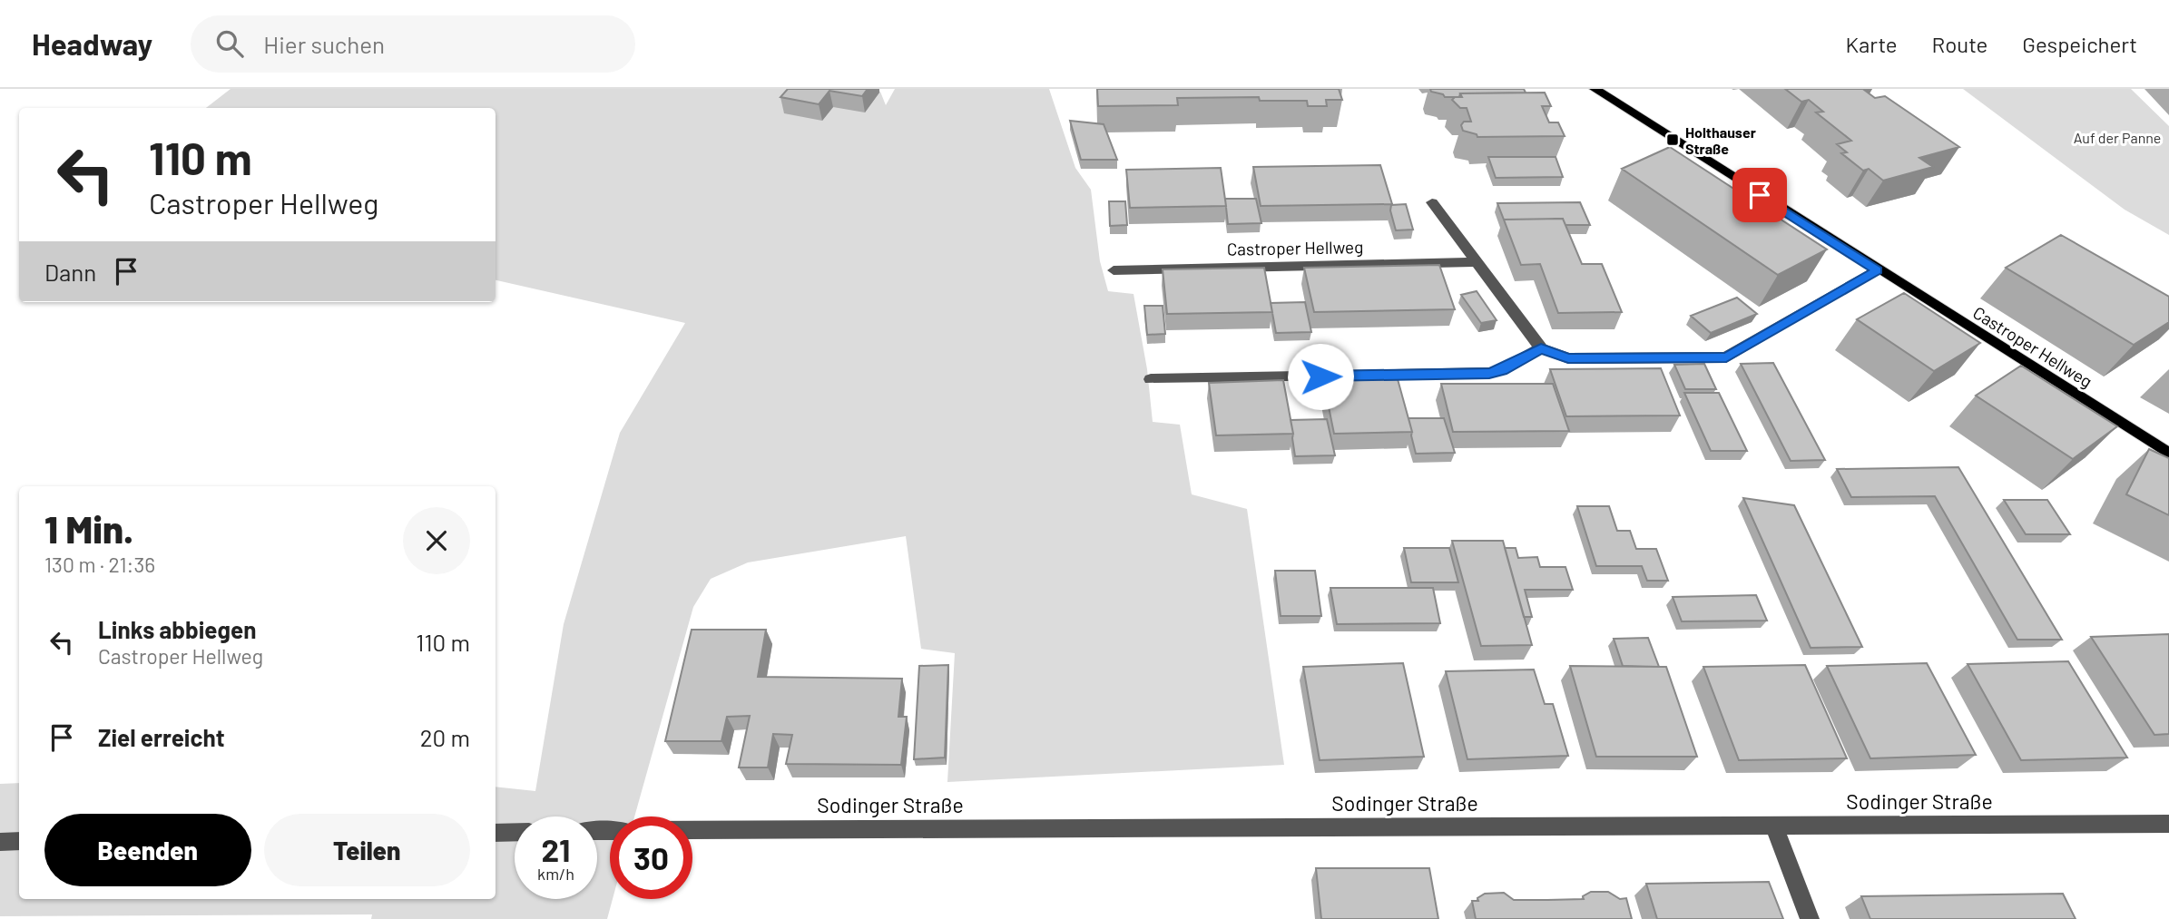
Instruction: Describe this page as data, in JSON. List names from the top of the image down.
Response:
{
  "streets": {
    "main road": ["Castroper Hellweg"],
    "street": ["Sodinger Straße"]
  },
  "parks": ["Auf der Panne"],
  "places": {
    "transit": ["Holthauser Straße"]
  },
  "page": {
    "header": "Headway",
    "search": "Hier suchen",
    "nav": ["Karte", "Route", "Gespeichert"],
    "turn": ["110 m", "Castroper Hellweg"],
    "then": "Dann",
    "heading": ["1 Min.", "130 m · 21:36"],
    "list": [
      {
        "name": "Links abbiegen",
        "note": "Castroper Hellweg",
        "value": "110 m"
      },
      {
        "name": "Ziel erreicht",
        "value": "20 m"
      }
    ],
    "buttons": ["Beenden", "Teilen"],
    "speed": "21 km/h",
    "limit": "30"
  }
}
